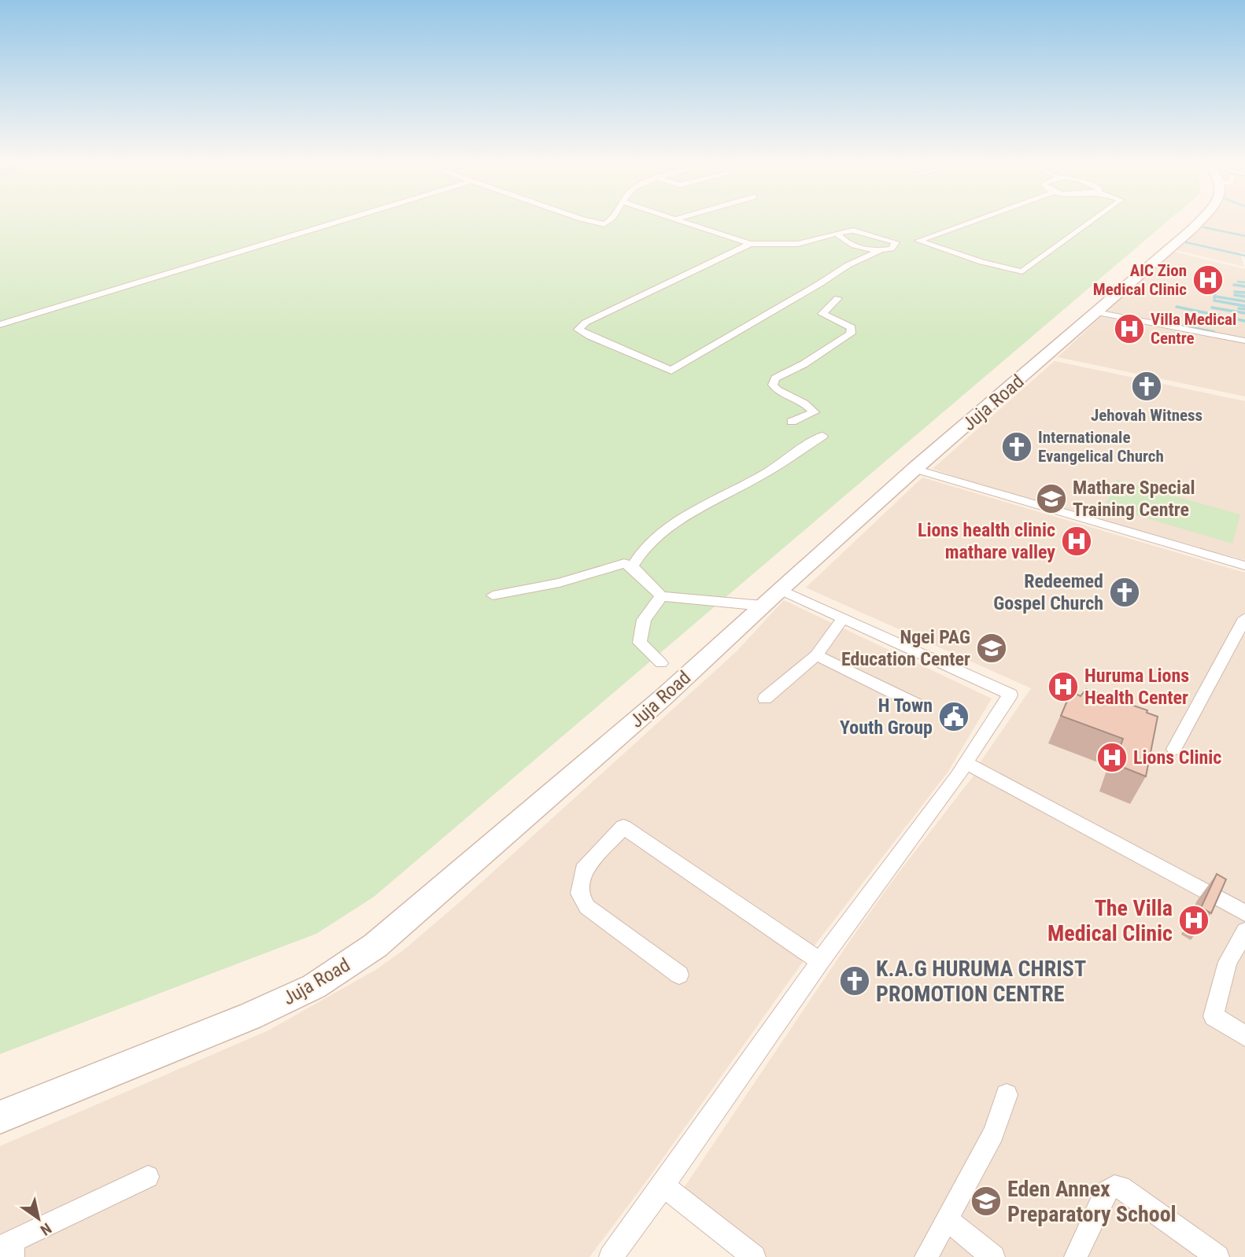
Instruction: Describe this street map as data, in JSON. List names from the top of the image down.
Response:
{
  "streets": {
    "main road": ["Juja Road"]
  },
  "places": {
    "hospital": [
      "AIC Zion Medical Clinic",
      "Villa Medical Centre",
      "Lions health clinic mathare valley",
      "Huruma Lions Health Center",
      "Lions Clinic",
      "The Villa Medical Clinic"
    ],
    "church": [
      "Jehovah Witness",
      "Internationale Evangelical Church",
      "Redeemed Gospel Church",
      "K.A.G HURUMA CHRIST PROMOTION CENTRE"
    ],
    "school or university": ["Mathare Special Training Centre", "Ngei PAG Education Center", "Eden Annex Preparatory School"],
    "public building": ["H Town Youth Group"]
  },
  "north": "bottom right"
}
